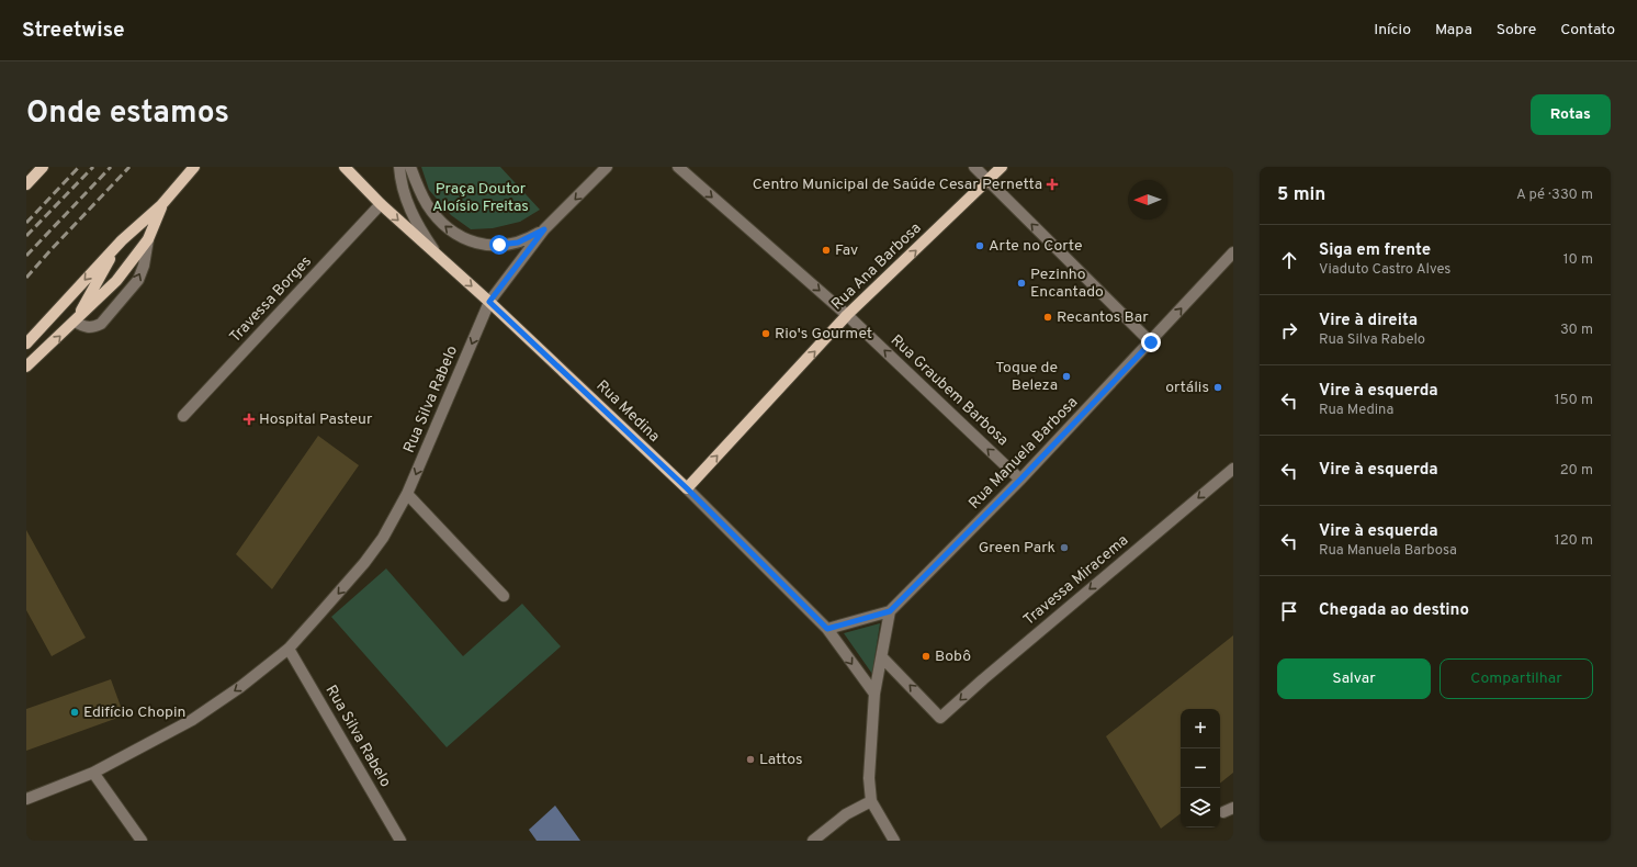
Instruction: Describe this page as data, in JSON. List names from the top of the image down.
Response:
{
  "streets": {
    "main road": ["Rua Ana Barbosa", "Rua Medina"],
    "street": [
      "Travessa Borges",
      "Rua Graubem Barbosa",
      "Rua Silva Rabelo",
      "Rua Manuela Barbosa",
      "Travessa Miracema"
    ]
  },
  "crossings": [
    ["Rua Ana Barbosa", "Rua Graubem Barbosa"],
    ["Rua Ana Barbosa", "Rua Medina"],
    ["Travessa Borges", "Rua Medina"],
    ["Rua Graubem Barbosa", "Rua Manuela Barbosa"],
    ["Rua Silva Rabelo", "Rua Medina"]
  ],
  "one_way": ["Rua Ana Barbosa", "Rua Silva Rabelo", "Travessa Miracema"],
  "parks": ["Praça Doutor Aloísio Freitas"],
  "places": {
    "health": ["Centro Municipal de Saúde Cesar Pernetta", "Hospital Pasteur"],
    "other": [
      "Arte no Corte",
      "Fav",
      "Pezinho Encantado",
      "Recantos Bar",
      "Rio's Gourmet",
      "Toque de Beleza",
      "ortális",
      "Green Park",
      "Bobô",
      "Edifício Chopin",
      "Lattos"
    ]
  },
  "north": "left",
  "page": {
    "header": "Streetwise",
    "nav": [
      "Início",
      "Mapa",
      "Sobre",
      "Contato"
    ],
    "title": "Onde estamos",
    "buttons": [
      "Rotas",
      ["Salvar", "Compartilhar"]
    ],
    "heading": ["5 min", "A pé · 330 m"],
    "list": [
      ["Siga em frente", "Viaduto Castro Alves", "10 m"],
      ["Vire à direita", "Rua Silva Rabelo", "30 m"],
      ["Vire à esquerda", "Rua Medina", "150 m"],
      ["Vire à esquerda", "20 m"],
      ["Vire à esquerda", "Rua Manuela Barbosa", "120 m"],
      "Chegada ao destino"
    ],
    "map_buttons": ["+", "−"]
  }
}
